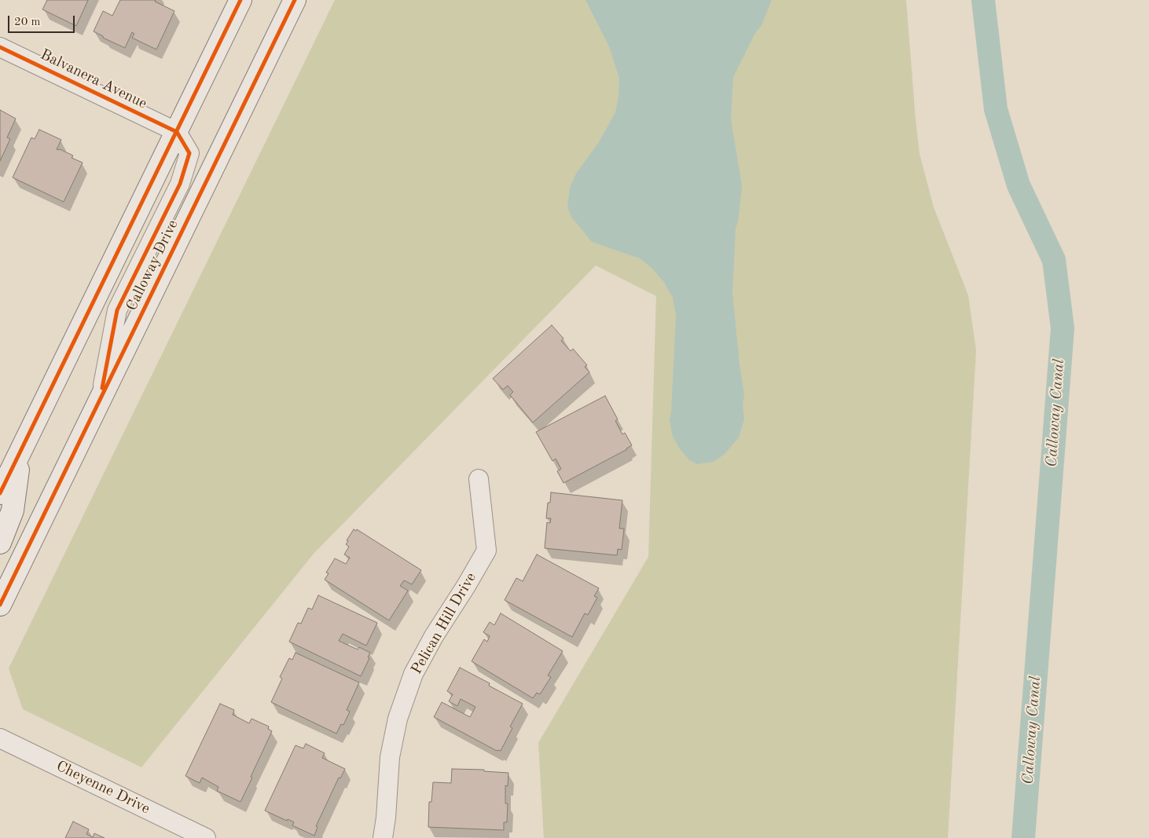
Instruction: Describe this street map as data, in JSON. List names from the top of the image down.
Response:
{
  "streets": {
    "main road": ["Calloway Drive"],
    "street": ["Balvanera Avenue", "Pelican Hill Drive", "Cheyenne Drive"]
  },
  "water": ["Calloway Canal"],
  "scale_bar": "20 m"
}
